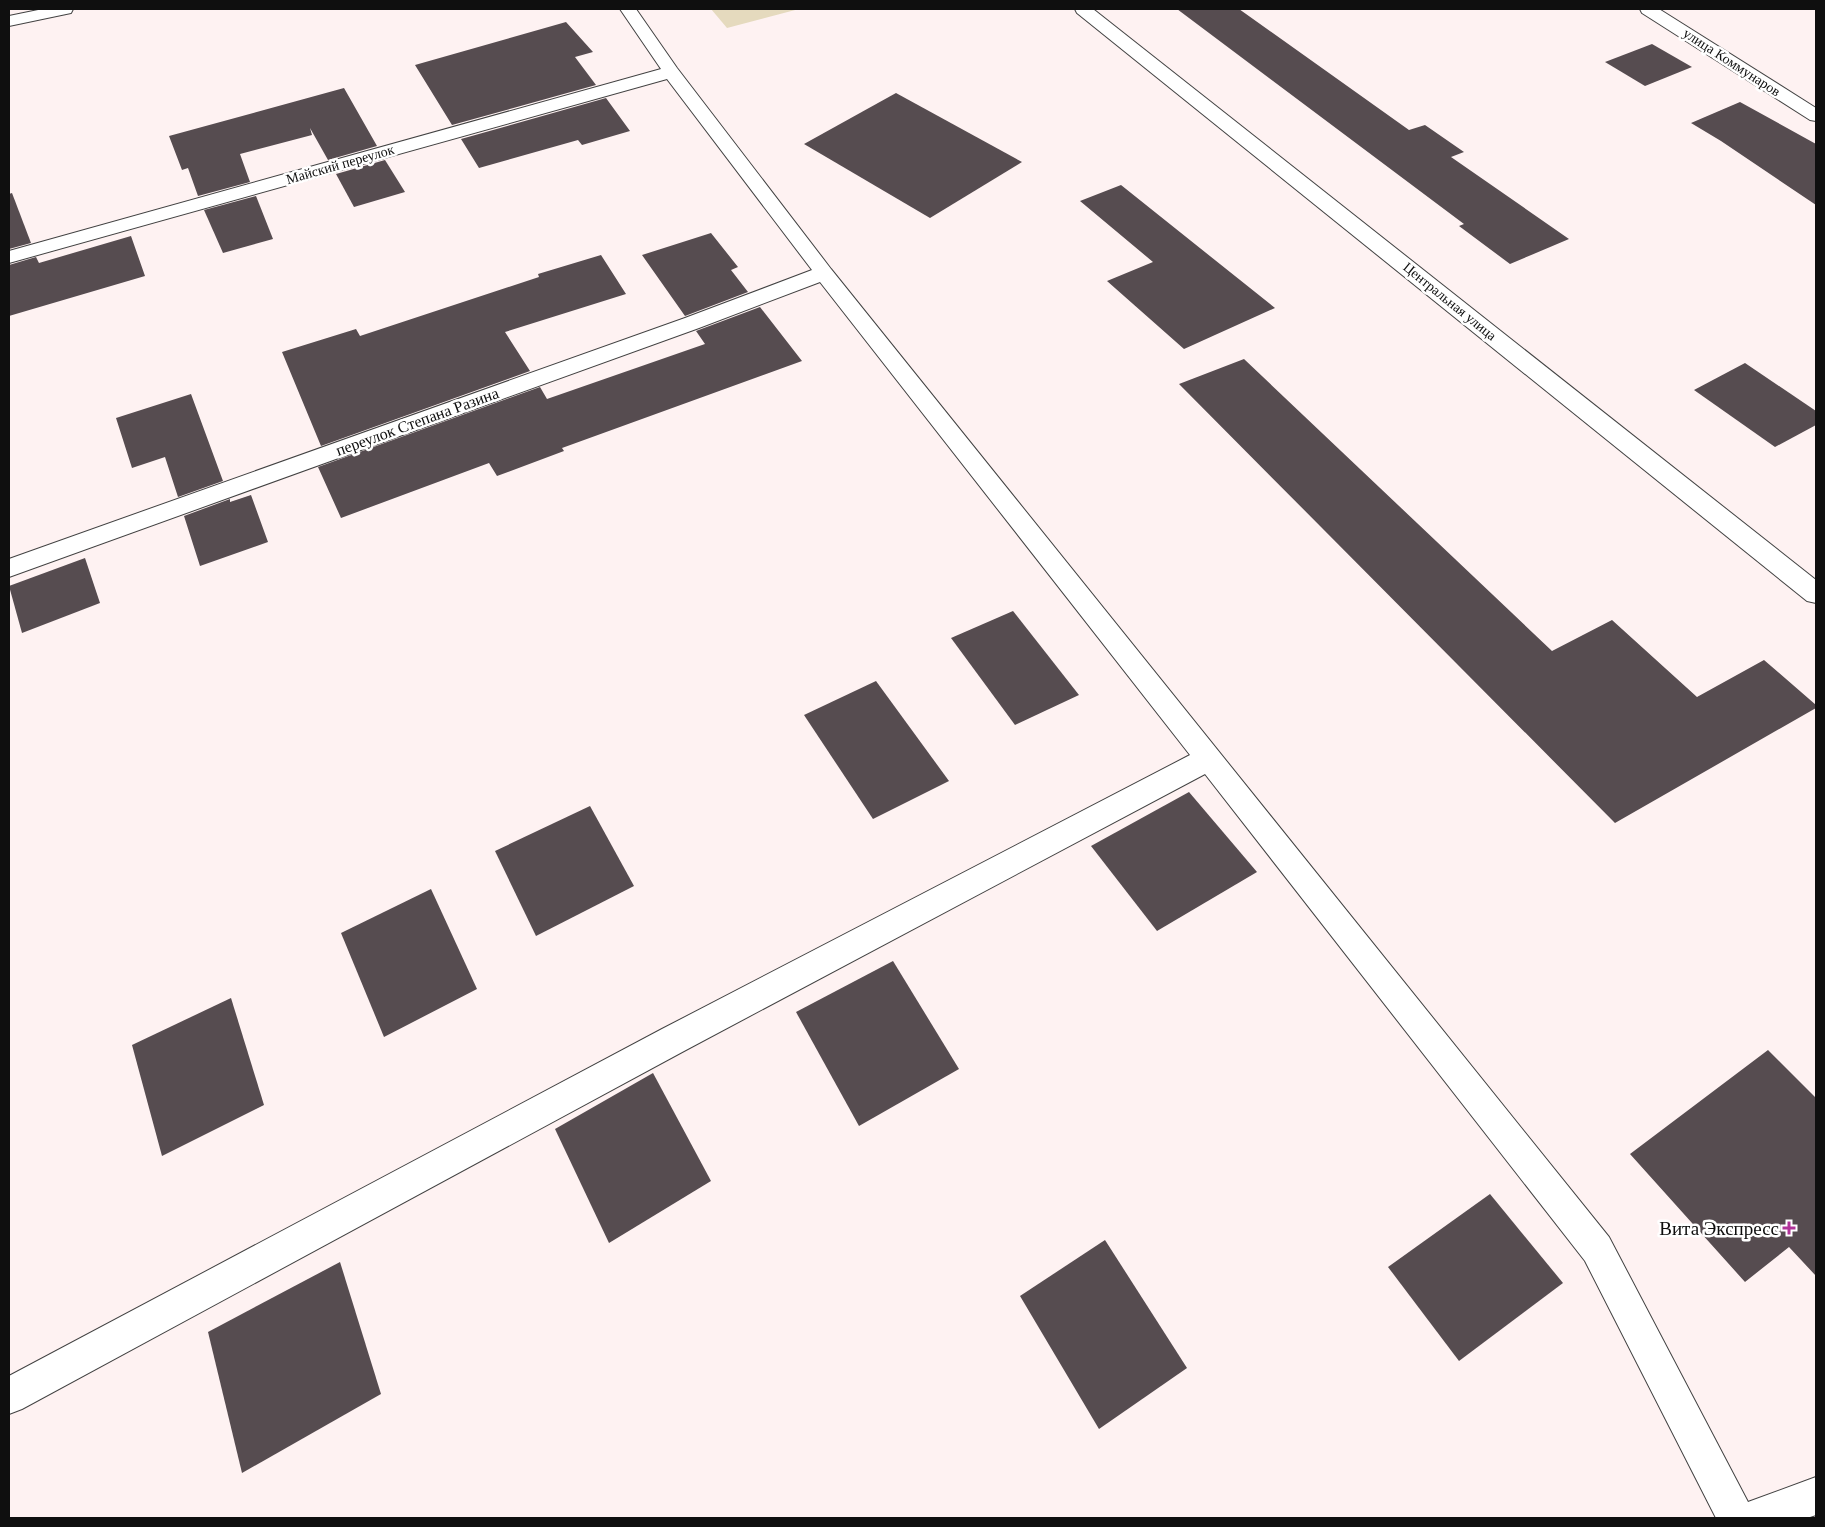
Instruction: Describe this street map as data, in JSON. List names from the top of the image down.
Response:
{
  "streets": {
    "street": [
      "улица Коммунаров",
      "Майский переулок",
      "Центральная улица",
      "переулок Степана Разина"
    ]
  },
  "places": {
    "health": ["Вита Экспресс"]
  }
}
